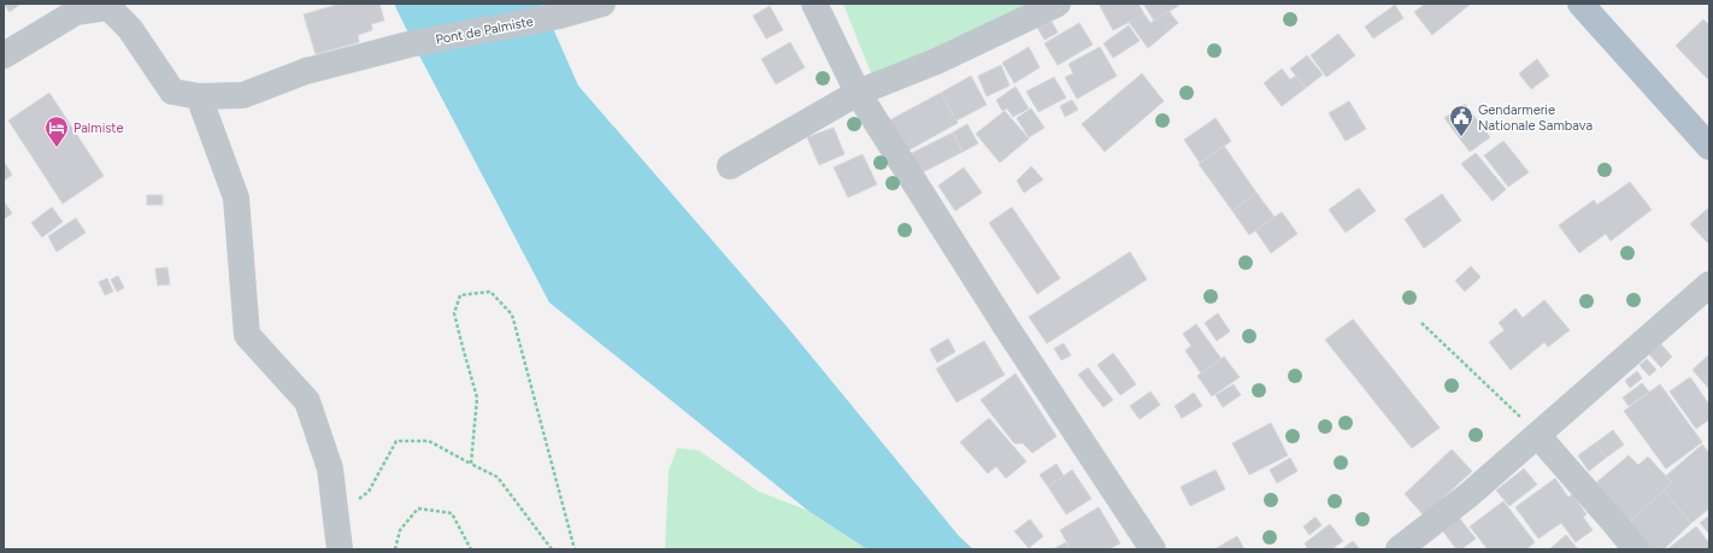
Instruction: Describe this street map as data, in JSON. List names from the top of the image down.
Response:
{
  "streets": {
    "street": ["Pont de Palmiste"]
  },
  "places": {
    "public building": ["Gendarmerie Nationale Sambava"],
    "hotel": ["Palmiste"]
  }
}
